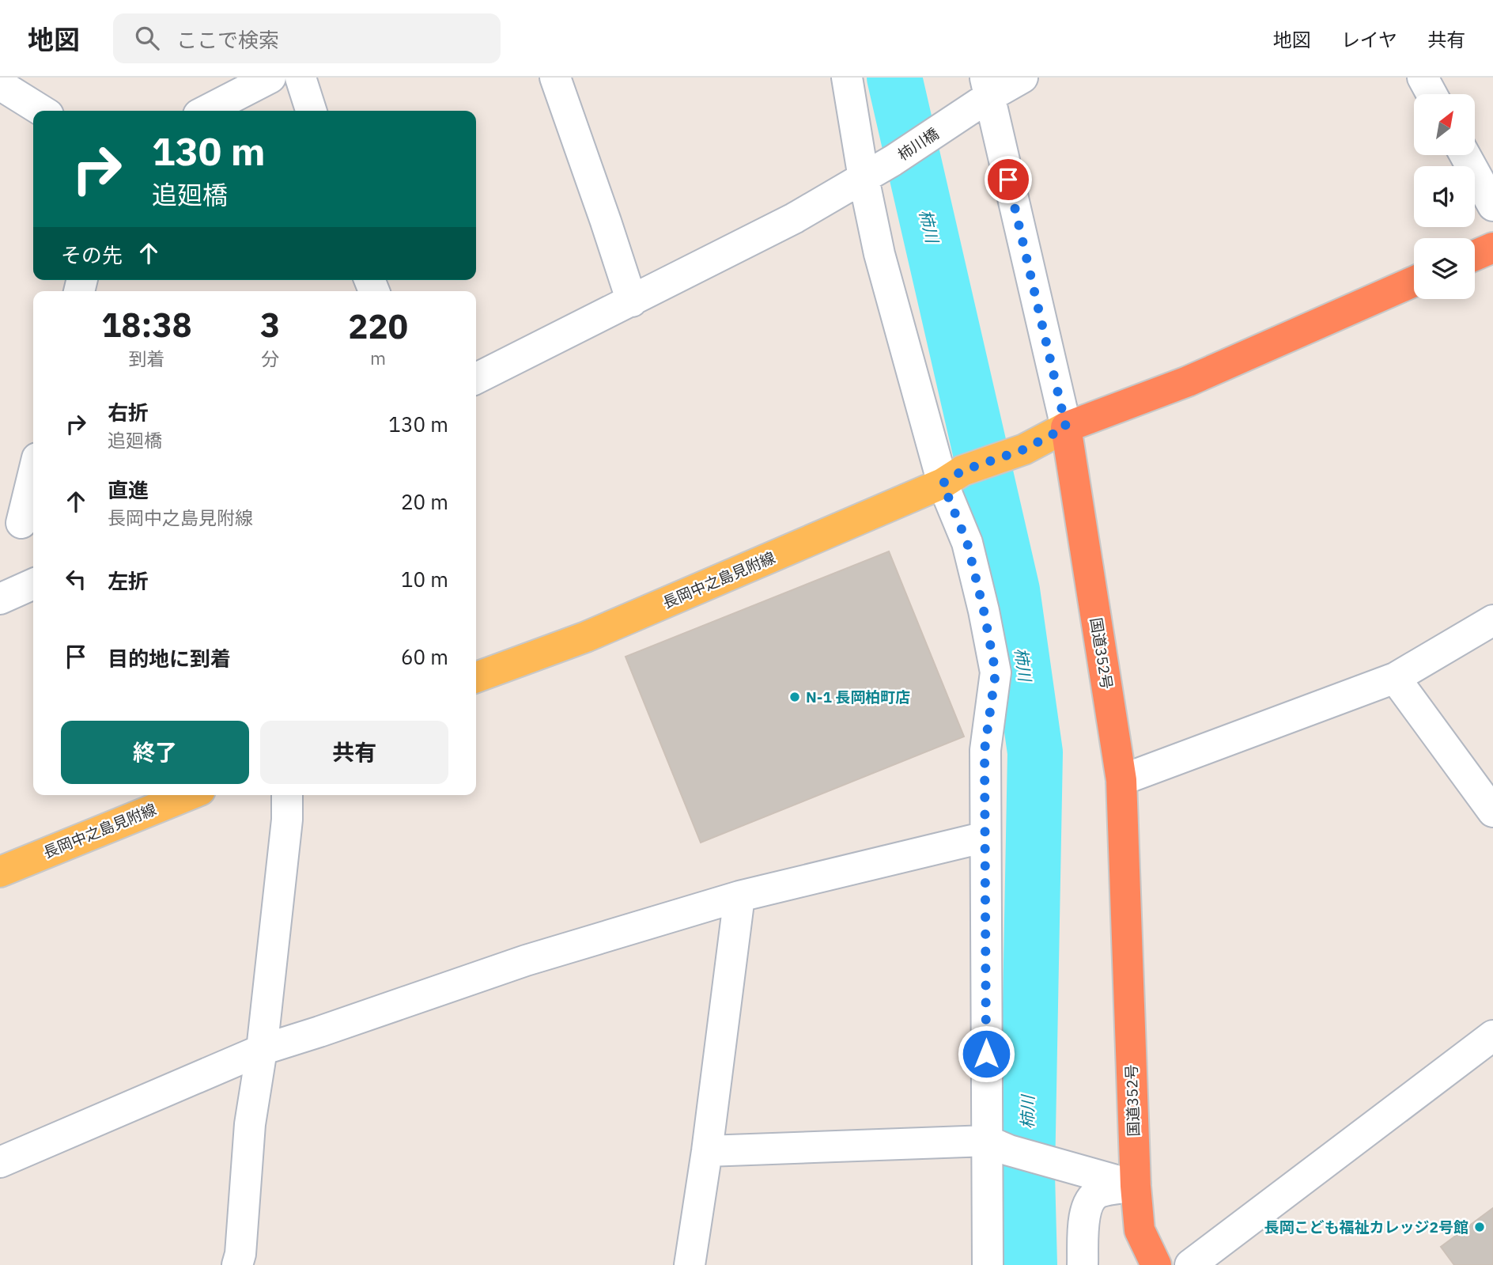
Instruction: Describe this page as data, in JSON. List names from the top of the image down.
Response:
{
  "streets": {
    "highway": ["国道352号"],
    "main road": ["長岡中之島見附線"],
    "street": ["柿川橋"]
  },
  "crossings": [
    ["長岡中之島見附線", "国道352号"]
  ],
  "water": ["柿川"],
  "places": ["N-1 長岡柏町店", "長岡こども福祉カレッジ2号館"],
  "north": "top right",
  "page": {
    "header": "地図",
    "search": "ここで検索",
    "nav": ["地図", "レイヤ", "共有"],
    "turn": ["130 m", "追廻橋"],
    "then": "その先",
    "eta": [
      "18:38",
      "到着",
      "3",
      "分",
      "220",
      "m"
    ],
    "list": [
      {
        "name": "右折",
        "note": "追廻橋",
        "value": "130 m"
      },
      {
        "name": "直進",
        "note": "長岡中之島見附線",
        "value": "20 m"
      },
      {
        "name": "左折",
        "value": "10 m"
      },
      {
        "name": "目的地に到着",
        "value": "60 m"
      }
    ],
    "buttons": ["終了", "共有"]
  }
}
